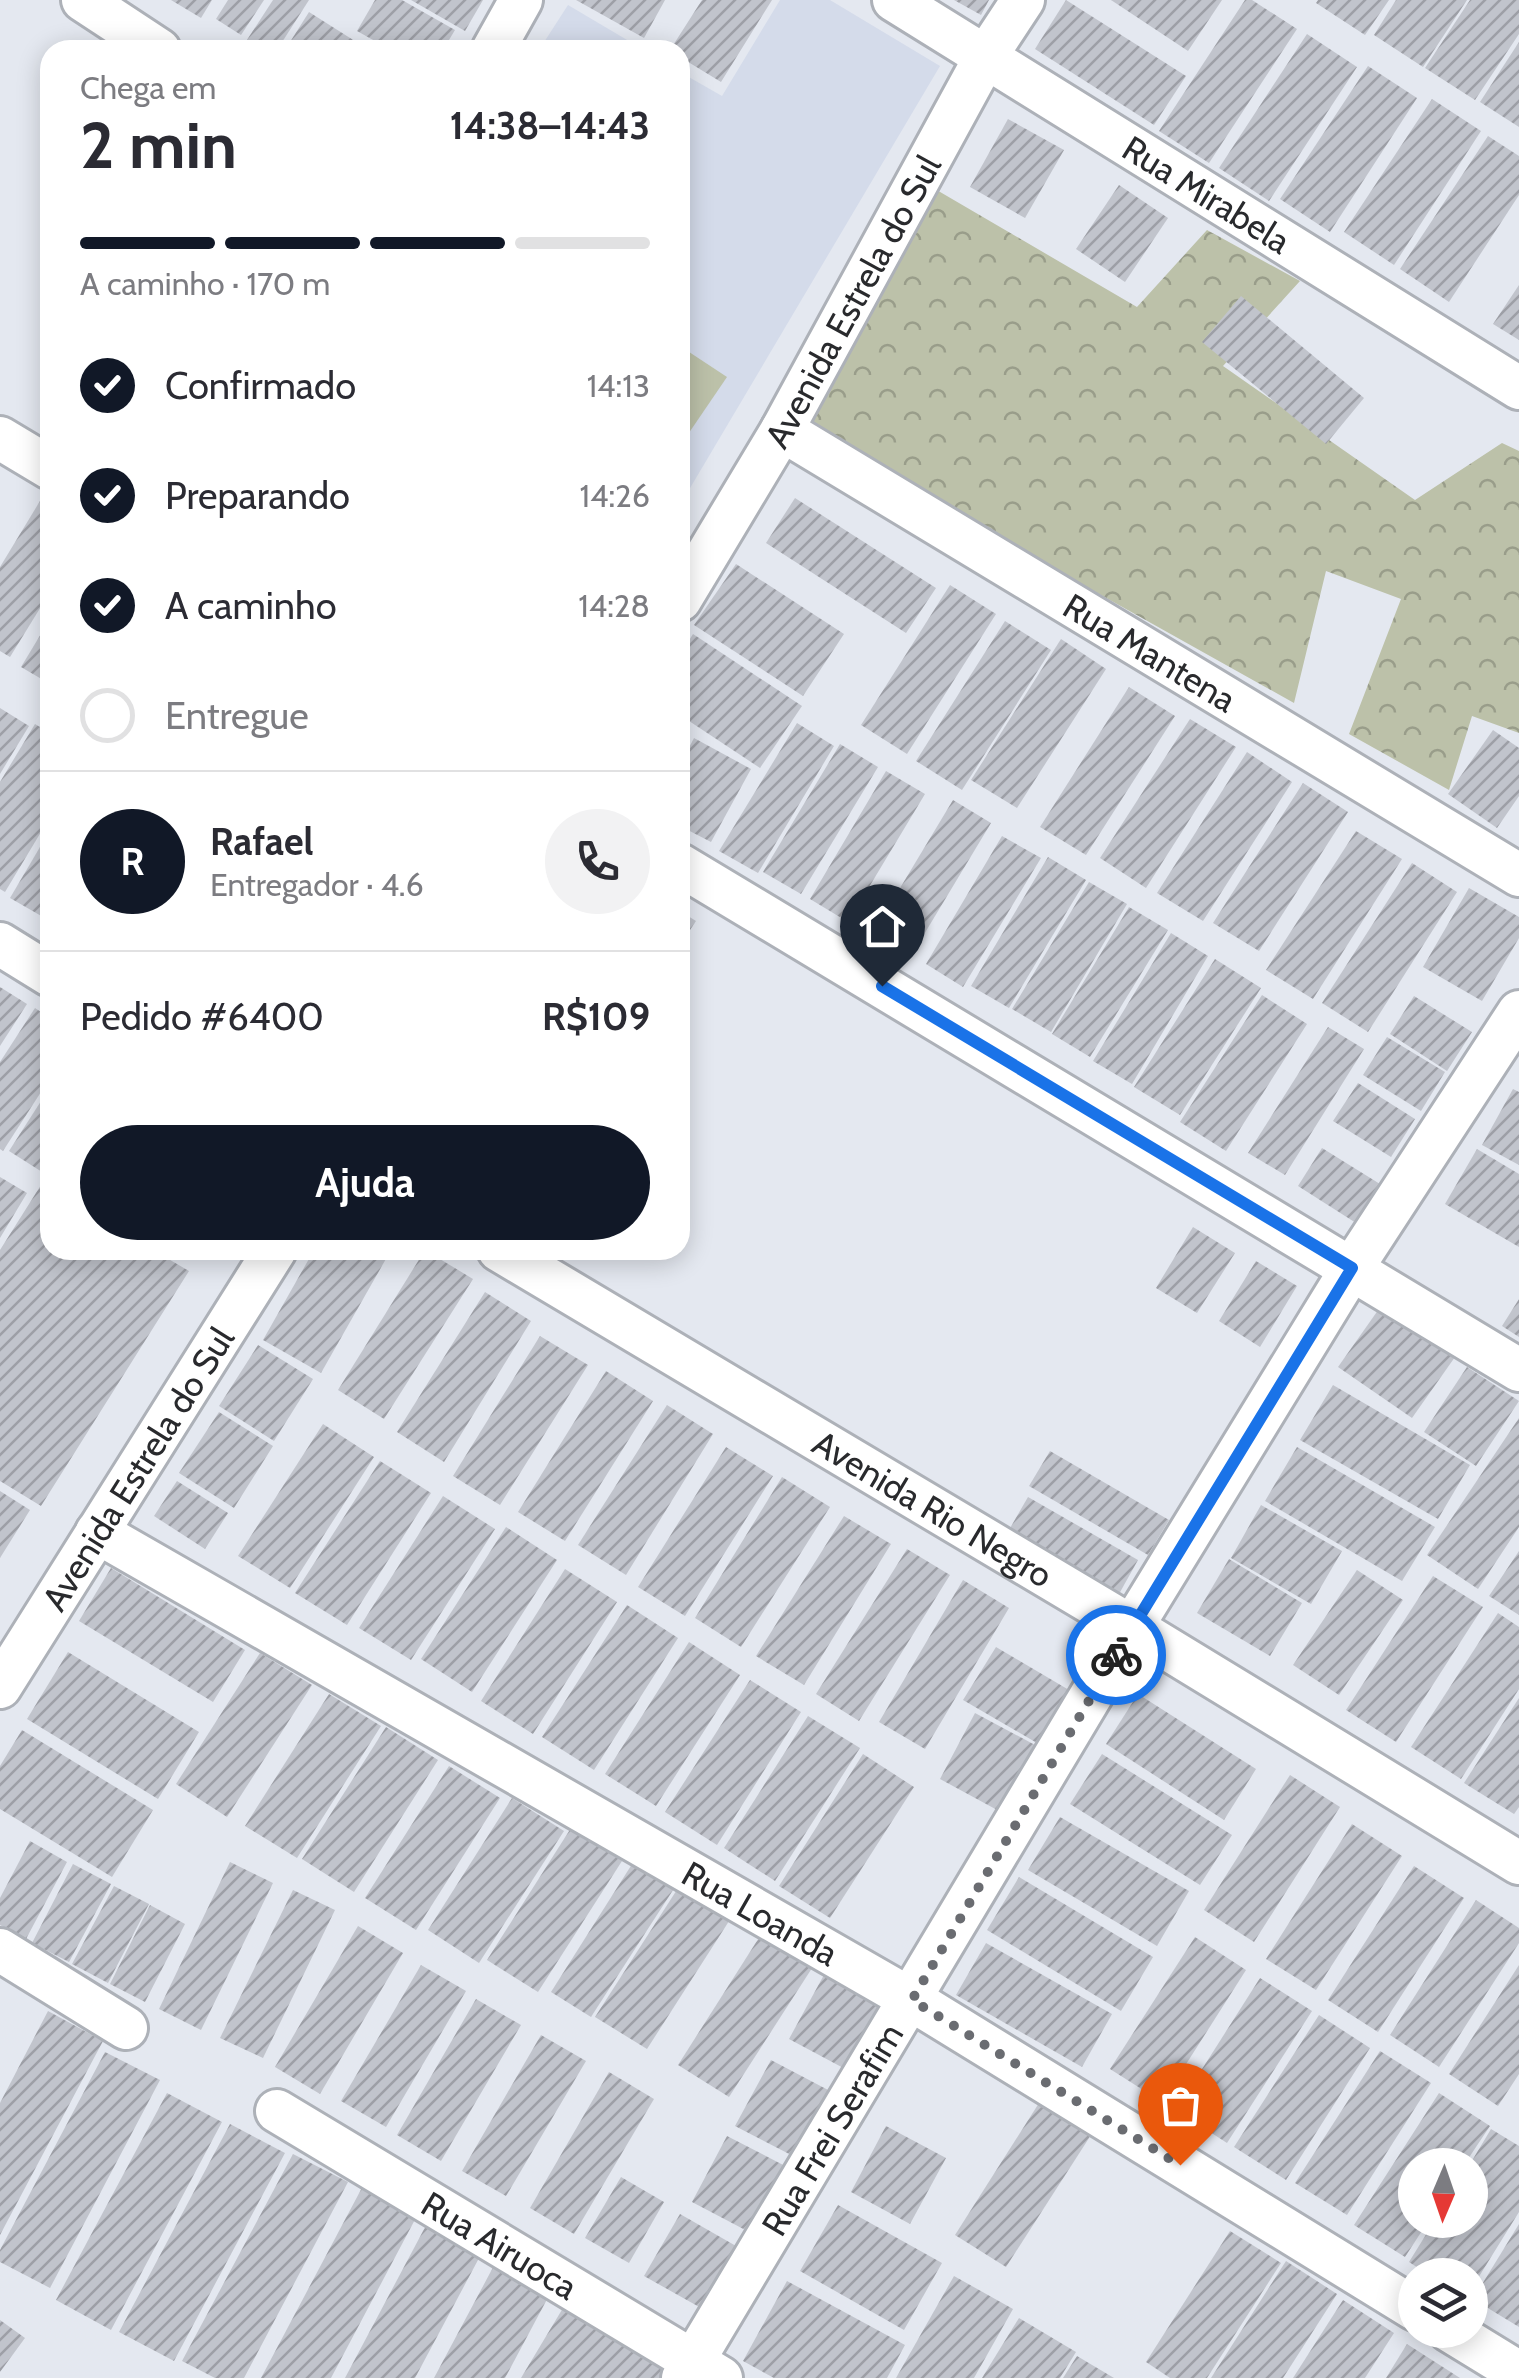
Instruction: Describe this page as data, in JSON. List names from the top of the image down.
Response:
{
  "streets": {
    "street": [
      "Rua Mirabela",
      "Avenida Estrela do Sul",
      "Rua Mantena",
      "Avenida Rio Negro",
      "Rua Loanda",
      "Rua Frei Serafim",
      "Rua Airuoca"
    ]
  },
  "crossings": [
    ["Rua Mirabela", "Avenida Estrela do Sul"],
    ["Avenida Estrela do Sul", "Rua Mantena"],
    ["Avenida Estrela do Sul", "Rua Loanda"],
    ["Avenida Rio Negro", "Rua Frei Serafim"],
    ["Rua Loanda", "Rua Frei Serafim"],
    ["Rua Frei Serafim", "Rua Airuoca"]
  ],
  "north": "bottom",
  "page": {
    "heading": ["2 min", "Chega em", "14:38–14:43"],
    "panel": [
      "Rafael",
      "Entregador · 4.6",
      "Pedido #6400",
      "R$109"
    ],
    "bar": "A caminho · 170 m",
    "list": [
      ["Confirmado", "14:13"],
      ["Preparando", "14:26"],
      ["A caminho", "14:28"],
      "Entregue"
    ],
    "round": "R",
    "buttons": "Ajuda"
  }
}
